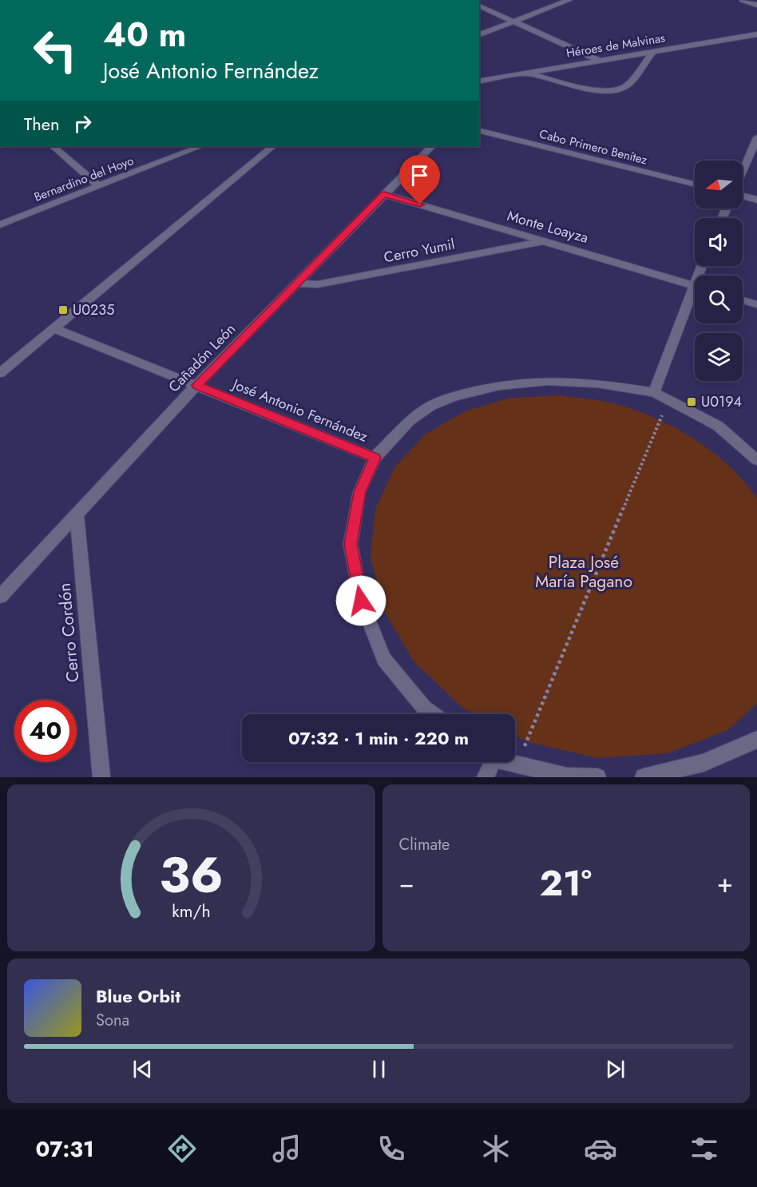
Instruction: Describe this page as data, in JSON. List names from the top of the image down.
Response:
{
  "streets": {
    "street": [
      "Héroes de Malvinas",
      "Cabo Primero Benítez",
      "Bernardino del Hoyo",
      "Monte Loayza",
      "Cerro Yumil",
      "Cañadón León",
      "José Antonio Fernández",
      "Cerro Cordón"
    ]
  },
  "crossings": [
    ["Monte Loayza", "Cerro Yumil"],
    ["Monte Loayza", "Cañadón León"],
    ["Cerro Yumil", "Cañadón León"],
    ["Cañadón León", "José Antonio Fernández"],
    ["Cañadón León", "Cerro Cordón"]
  ],
  "parks": ["Plaza José María Pagano"],
  "places": {
    "transit": ["U0235", "U0194"]
  },
  "north": "left",
  "page": {
    "turn": ["40 m", "José Antonio Fernández"],
    "then": "Then",
    "limit": "40",
    "trip": "07:32 · 1 min · 220 m",
    "tile": "Climate",
    "heat": ["−", "21°", "+"],
    "song": ["Blue Orbit", "Sona"],
    "tabs": "07:31",
    "gauge": ["36", "km/h"]
  }
}
